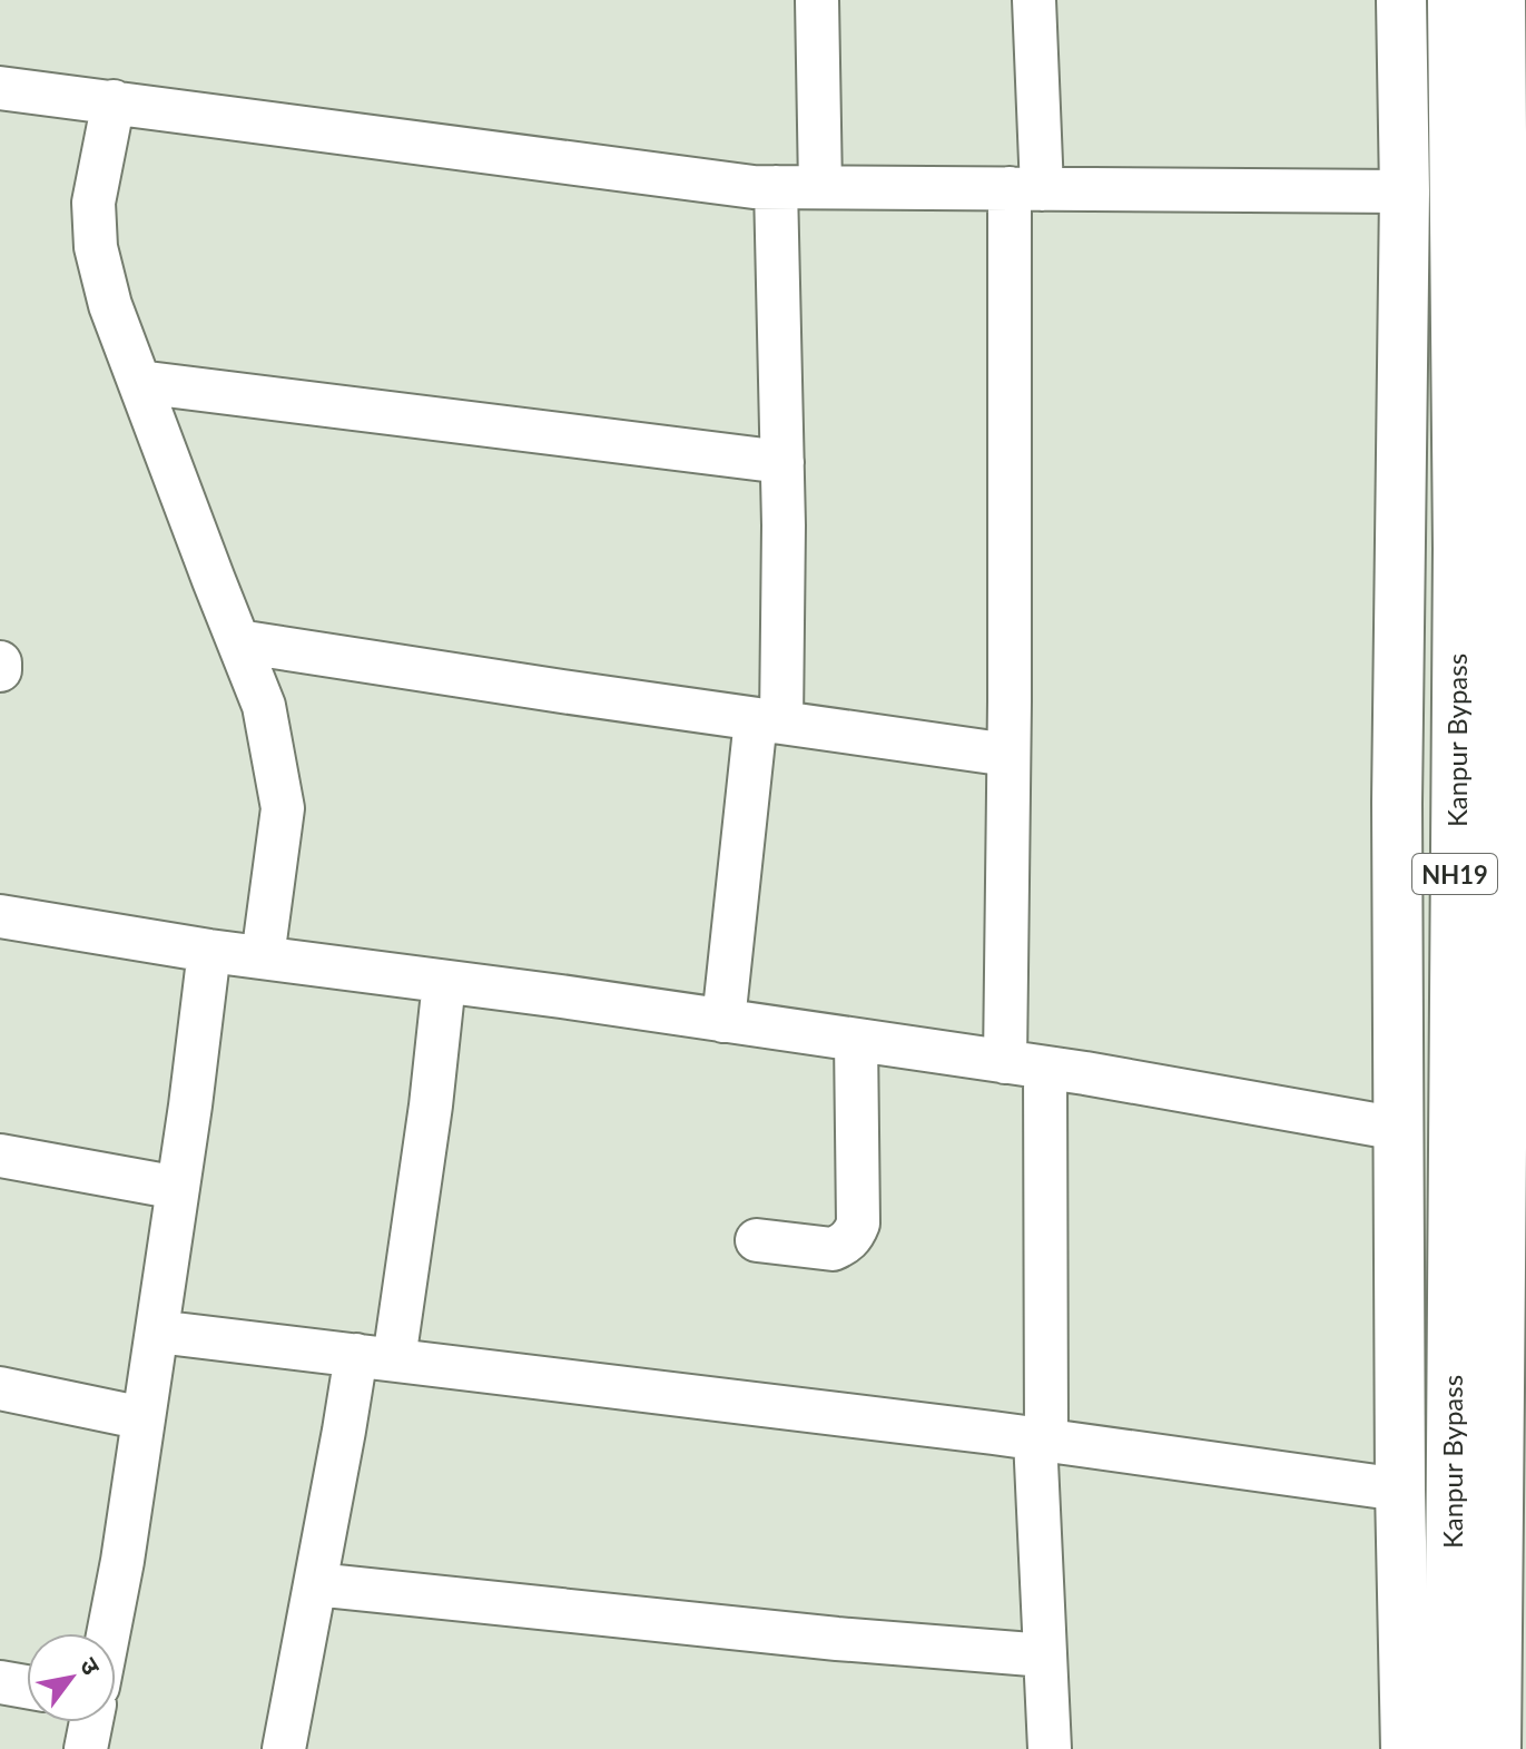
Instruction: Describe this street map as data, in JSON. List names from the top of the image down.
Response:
{
  "streets": {
    "main road": ["Kanpur Bypass", "NH19"]
  },
  "north": "top right"
}
